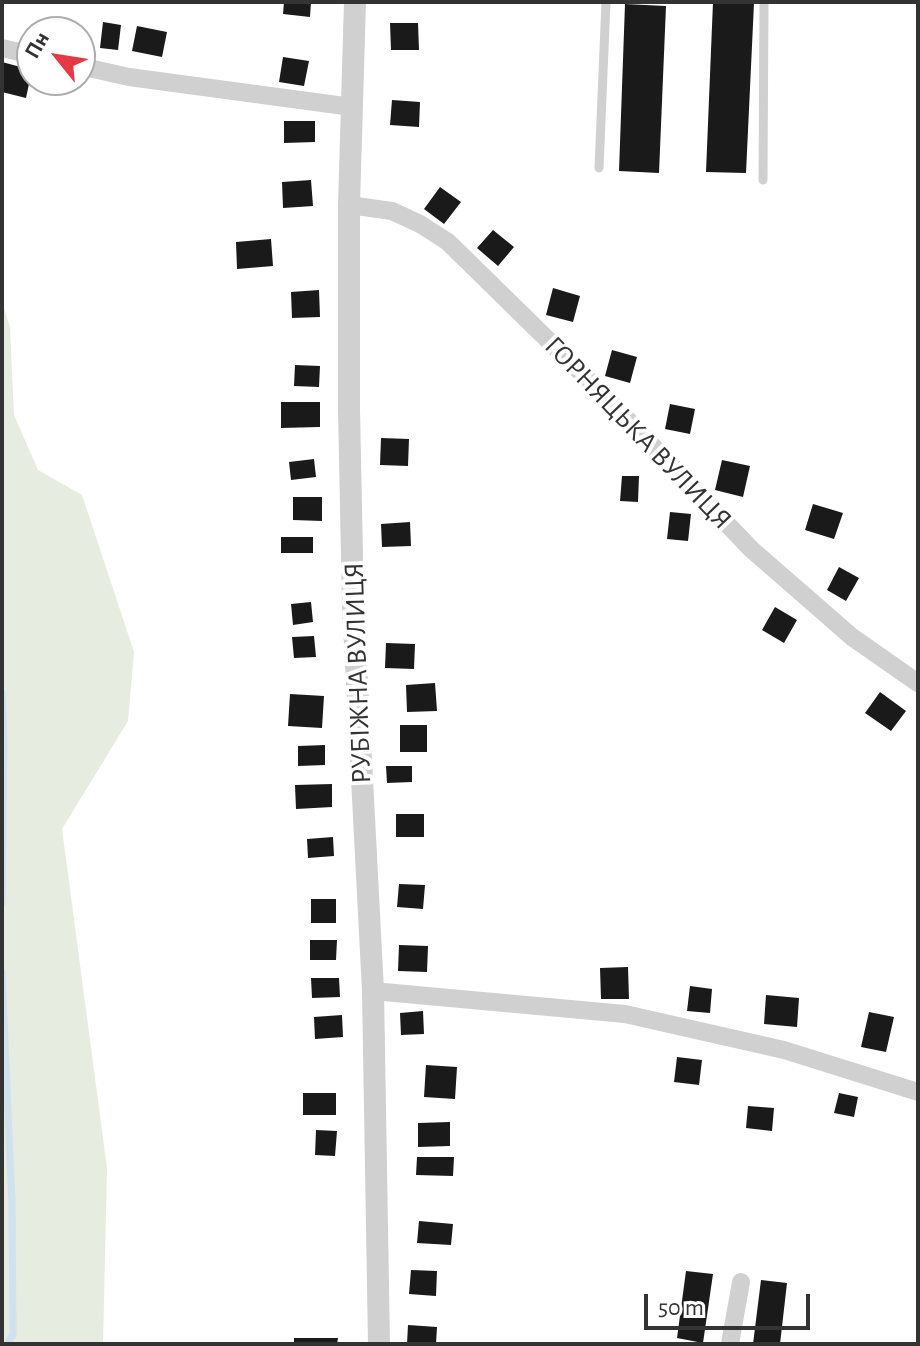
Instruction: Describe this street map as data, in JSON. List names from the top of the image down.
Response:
{
  "streets": {
    "street": ["ГОРНЯЦЬКА ВУЛИЦЯ", "РУБІЖНА ВУЛИЦЯ"]
  },
  "crossings": [
    ["ГОРНЯЦЬКА ВУЛИЦЯ", "РУБІЖНА ВУЛИЦЯ"]
  ],
  "scale_bar": "50 m",
  "north": "top left"
}
